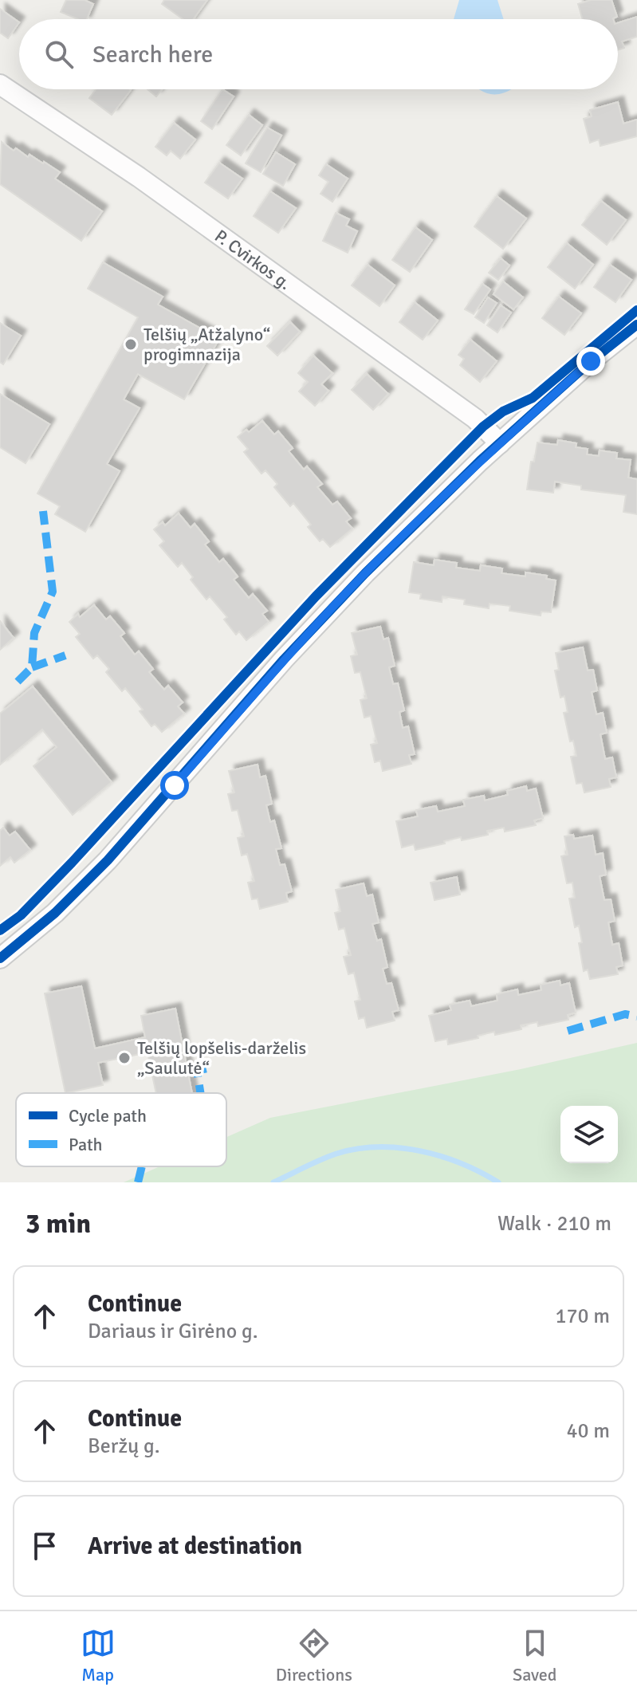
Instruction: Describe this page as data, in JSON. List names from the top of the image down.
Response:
{
  "streets": {
    "street": ["P. Cvirkos g."]
  },
  "places": ["Telšių „Atžalyno“ progimnazija", "Telšių lopšelis-darželis „Saulutė“"],
  "legend": ["Cycle path", "Path"],
  "page": {
    "search": "Search here",
    "heading": ["3 min", "Walk · 210 m"],
    "list": [
      ["Continue", "Dariaus ir Girėno g.", "170 m"],
      ["Continue", "Beržų g.", "40 m"],
      "Arrive at destination"
    ],
    "nav": ["Map", "Directions", "Saved"]
  }
}
